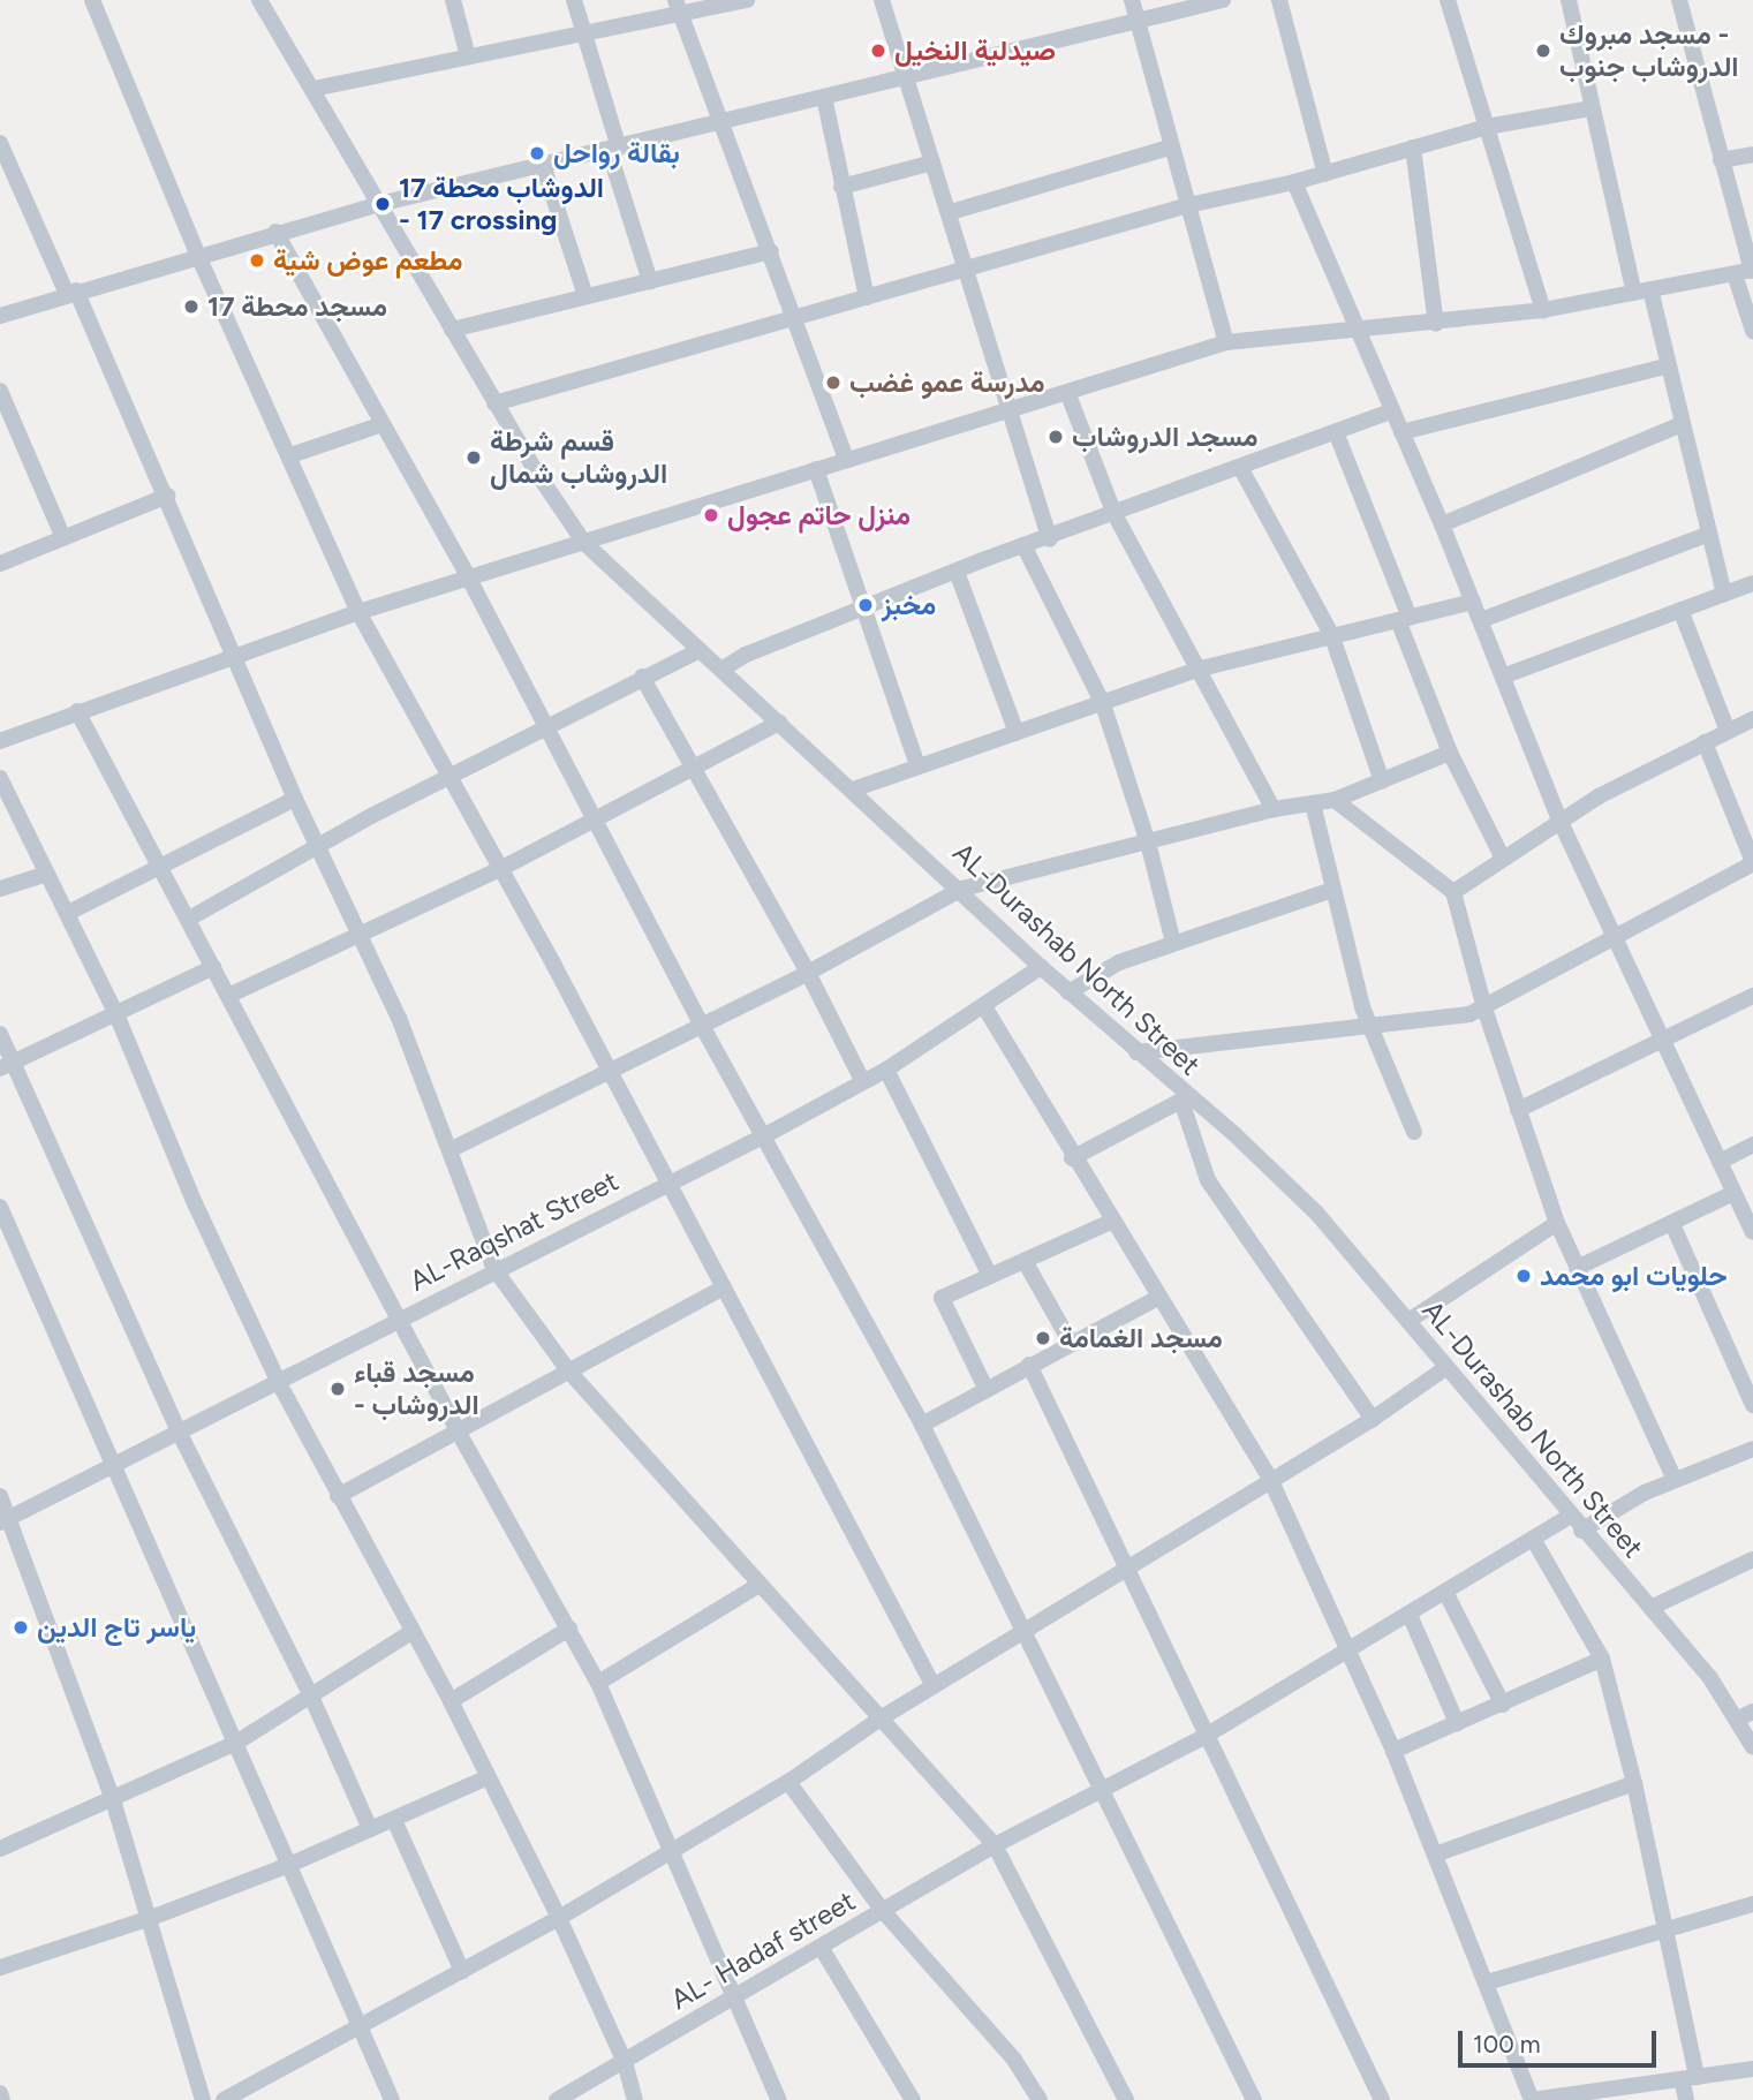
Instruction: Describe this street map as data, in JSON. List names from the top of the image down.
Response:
{
  "streets": {
    "street": ["AL-Durashab North Street", "AL-Raqshat Street", "AL- Hadaf street"]
  },
  "crossings": [
    ["AL-Durashab North Street", "AL-Raqshat Street"],
    ["AL-Durashab North Street", "AL- Hadaf street"]
  ],
  "places": [
    "صيدلية النخيل",
    "مسجد مبروك - الدروشاب جنوب",
    "بقالة رواحل",
    "الدوشاب محطة 17 - 17 crossing",
    "مطعم عوض شية",
    "مسجد محطة 17",
    "مدرسة عمو غضب",
    "مسجد الدروشاب",
    "قسم شرطة الدروشاب شمال",
    "منزل حاتم عجول",
    "مخبز",
    "حلويات ابو محمد",
    "مسجد الغمامة",
    "مسجد قباء - الدروشاب",
    "ياسر تاج الدين"
  ],
  "scale_bar": "100 m"
}
